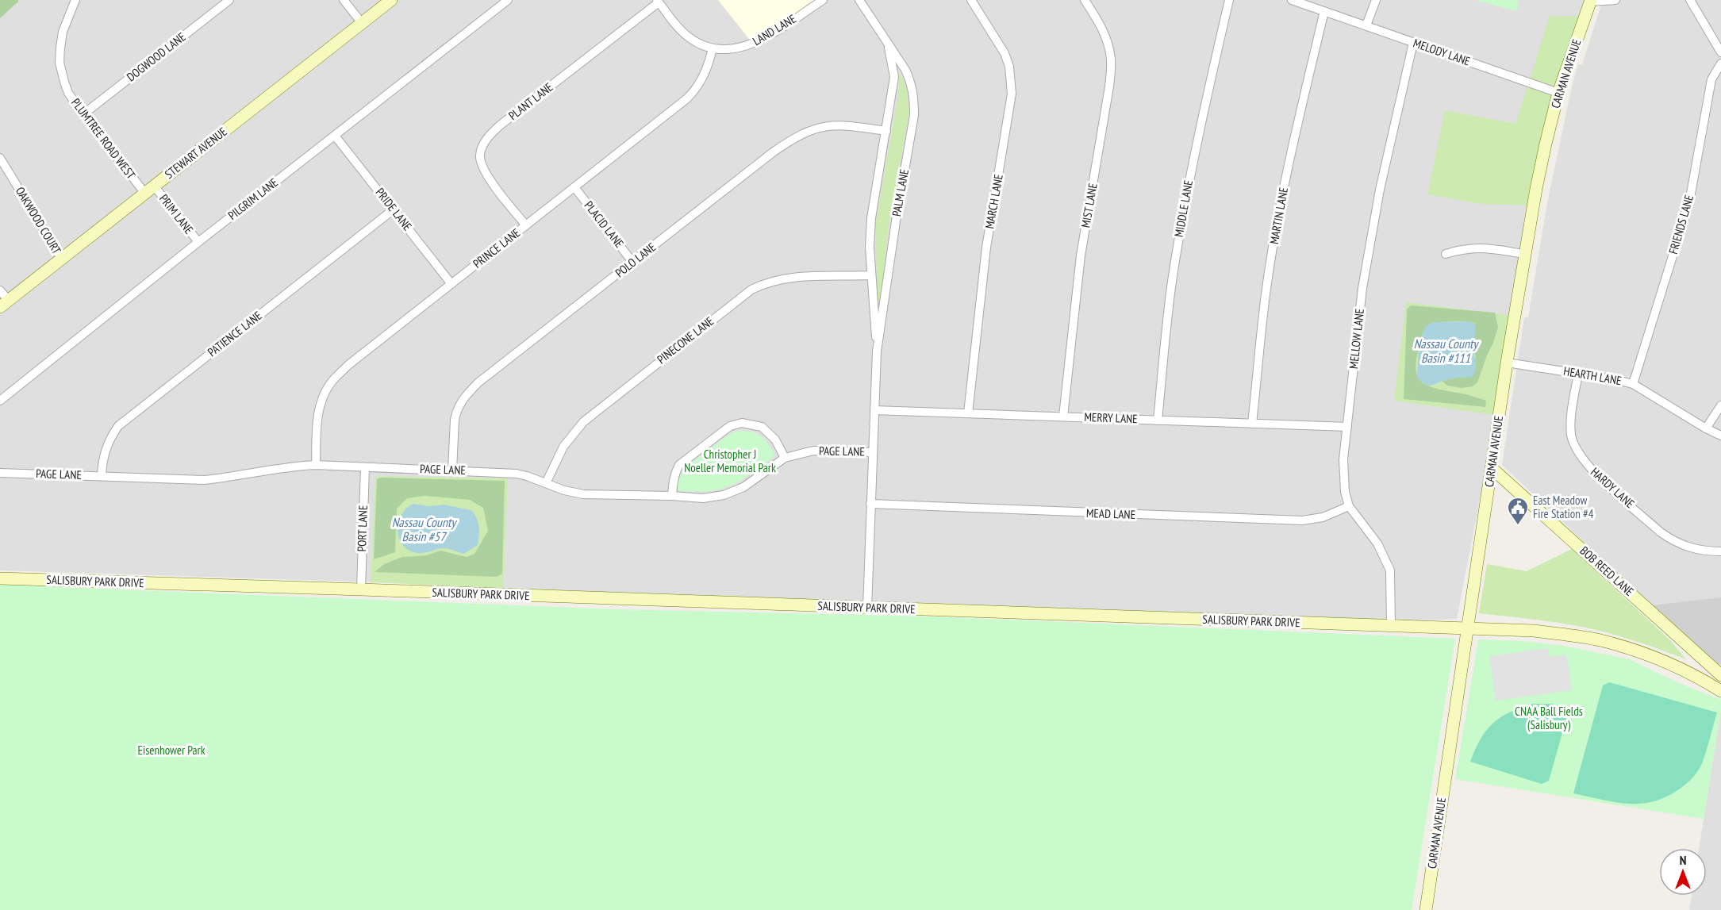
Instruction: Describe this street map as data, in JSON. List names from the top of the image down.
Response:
{
  "streets": {
    "main road": [
      "CARMAN AVENUE",
      "STEWART AVENUE",
      "BOB REED LANE",
      "SALISBURY PARK DRIVE"
    ],
    "street": [
      "LAND LANE",
      "MELODY LANE",
      "DOGWOOD LANE",
      "PLANT LANE",
      "PLUMTREE ROAD WEST",
      "PALM LANE",
      "PILGRIM LANE",
      "MARCH LANE",
      "MIST LANE",
      "MIDDLE LANE",
      "PRIDE LANE",
      "PRIM LANE",
      "MARTIN LANE",
      "OAKWOOD COURT",
      "PLACID LANE",
      "FRIENDS LANE",
      "PRINCE LANE",
      "POLO LANE",
      "PATIENCE LANE",
      "MELLOW LANE",
      "PINECONE LANE",
      "HEARTH LANE",
      "MERRY LANE",
      "PAGE LANE",
      "HARDY LANE",
      "MEAD LANE",
      "PORT LANE"
    ]
  },
  "crossings": [
    ["LAND LANE", "PRINCE LANE"],
    ["MELODY LANE", "CARMAN AVENUE"],
    ["MELODY LANE", "MARTIN LANE"],
    ["MELODY LANE", "MELLOW LANE"],
    ["DOGWOOD LANE", "PLUMTREE ROAD WEST"],
    ["CARMAN AVENUE", "HEARTH LANE"],
    ["CARMAN AVENUE", "BOB REED LANE"],
    ["CARMAN AVENUE", "SALISBURY PARK DRIVE"],
    ["PLANT LANE", "PRINCE LANE"],
    ["PLUMTREE ROAD WEST", "STEWART AVENUE"],
    ["PLUMTREE ROAD WEST", "PRIM LANE"],
    ["STEWART AVENUE", "PRIM LANE"],
    ["STEWART AVENUE", "OAKWOOD COURT"],
    ["PALM LANE", "POLO LANE"],
    ["PALM LANE", "PINECONE LANE"],
    ["PALM LANE", "MERRY LANE"],
    ["PALM LANE", "PAGE LANE"],
    ["PALM LANE", "MEAD LANE"],
    ["PALM LANE", "SALISBURY PARK DRIVE"],
    ["PILGRIM LANE", "PRIDE LANE"],
    ["PILGRIM LANE", "PRIM LANE"],
    ["MARCH LANE", "MERRY LANE"],
    ["MIST LANE", "MERRY LANE"],
    ["MIDDLE LANE", "MERRY LANE"],
    ["PRIDE LANE", "PRINCE LANE"],
    ["PRIDE LANE", "PATIENCE LANE"],
    ["MARTIN LANE", "MERRY LANE"],
    ["PLACID LANE", "PRINCE LANE"],
    ["PLACID LANE", "POLO LANE"],
    ["FRIENDS LANE", "HEARTH LANE"],
    ["PRINCE LANE", "PAGE LANE"],
    ["POLO LANE", "PAGE LANE"],
    ["PATIENCE LANE", "PAGE LANE"],
    ["MELLOW LANE", "MERRY LANE"],
    ["MELLOW LANE", "MEAD LANE"],
    ["MELLOW LANE", "SALISBURY PARK DRIVE"],
    ["PINECONE LANE", "PAGE LANE"],
    ["HEARTH LANE", "HARDY LANE"],
    ["PAGE LANE", "PORT LANE"],
    ["PORT LANE", "SALISBURY PARK DRIVE"]
  ],
  "water": ["Nassau County Basin #111", "Nassau County Basin #57"],
  "parks": ["Christopher J Noeller Memorial Park", "CNAA Ball Fields (Salisbury)", "Eisenhower Park"],
  "places": {
    "public building": ["East Meadow Fire Station #4"]
  },
  "north": "top"
}
